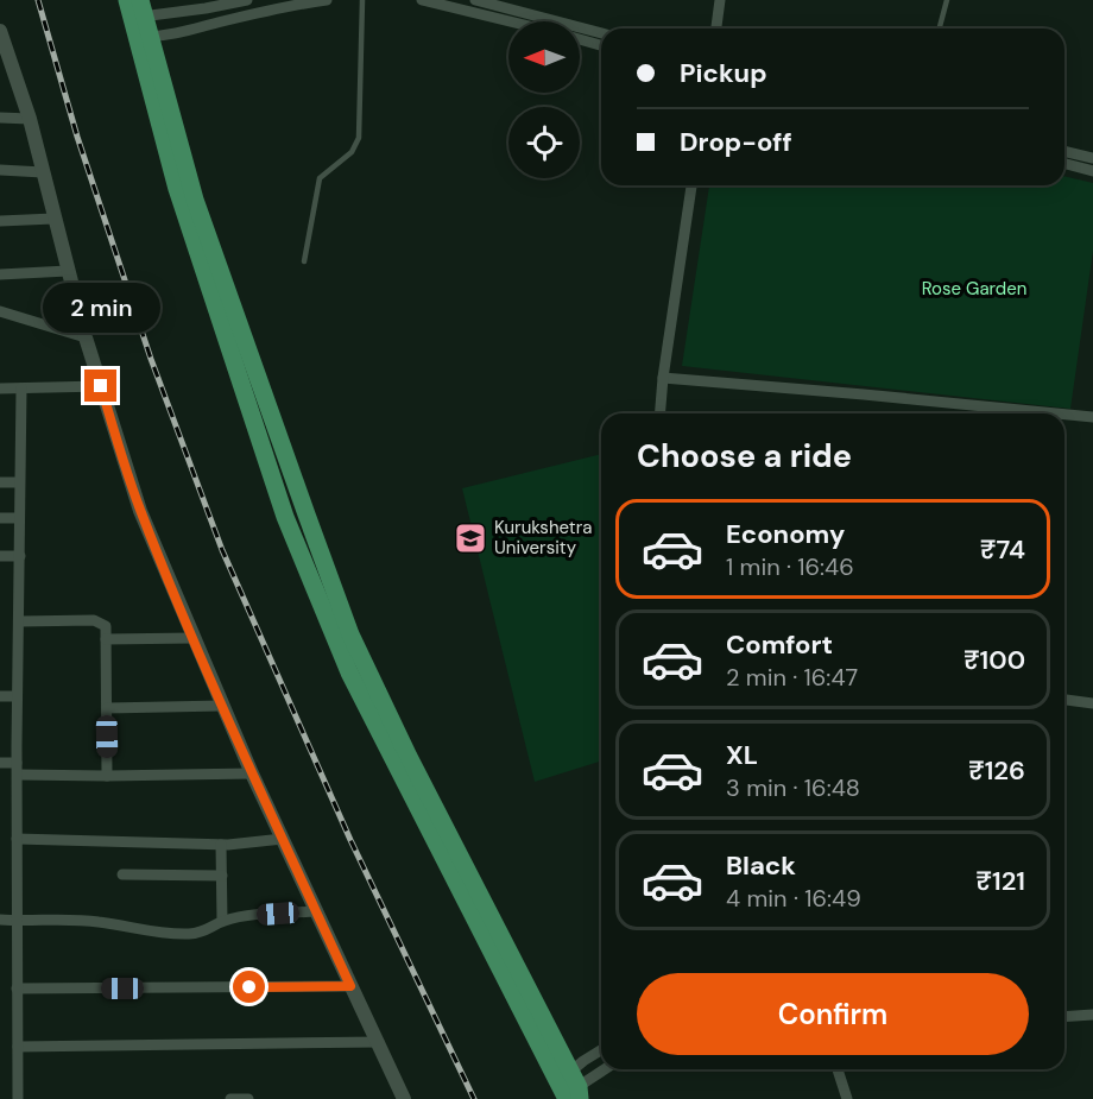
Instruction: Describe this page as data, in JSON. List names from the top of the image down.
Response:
{
  "parks": ["Rose Garden"],
  "places": {
    "school or university": ["Kurukshetra University"]
  },
  "north": "left",
  "page": {
    "banner": ["Pickup", "Drop-off"],
    "bubble": "2 min",
    "heading": "Choose a ride",
    "list": [
      {
        "name": "Economy",
        "note": "1 min · 16:46",
        "value": "₹74"
      },
      {
        "name": "Comfort",
        "note": "2 min · 16:47",
        "value": "₹100"
      },
      {
        "name": "XL",
        "note": "3 min · 16:48",
        "value": "₹126"
      },
      {
        "name": "Black",
        "note": "4 min · 16:49",
        "value": "₹121"
      }
    ],
    "buttons": "Confirm"
  }
}
